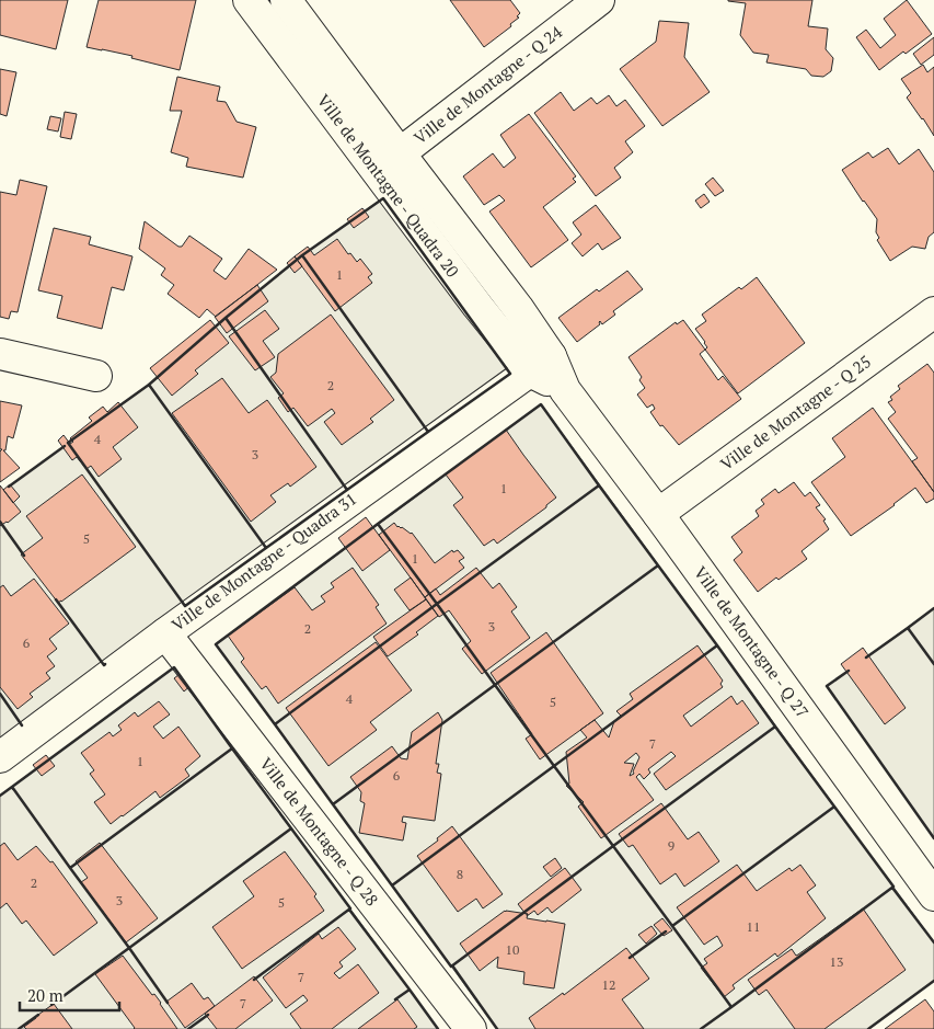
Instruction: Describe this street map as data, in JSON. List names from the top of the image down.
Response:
{
  "streets": {
    "street": [
      "Ville de Montagne - Q 24",
      "Ville de Montagne - Quadra 20",
      "Ville de Montagne - Q 25",
      "Ville de Montagne - Quadra 31",
      "Ville de Montagne - Q 27",
      "Ville de Montagne - Q 28"
    ]
  },
  "crossings": [
    ["Ville de Montagne - Q 24", "Ville de Montagne - Quadra 20"],
    ["Ville de Montagne - Quadra 20", "Ville de Montagne - Quadra 31"],
    ["Ville de Montagne - Quadra 20", "Ville de Montagne - Q 27"],
    ["Ville de Montagne - Q 25", "Ville de Montagne - Q 27"],
    ["Ville de Montagne - Quadra 31", "Ville de Montagne - Q 27"],
    ["Ville de Montagne - Quadra 31", "Ville de Montagne - Q 28"]
  ],
  "house_numbers": [
    "1",
    "2",
    "4",
    "3",
    "1",
    "5",
    "1",
    "3",
    "2",
    "6",
    "4",
    "5",
    "7",
    "1",
    "6",
    "9",
    "8",
    "2",
    "3",
    "5",
    "11",
    "10",
    "13",
    "7",
    "12",
    "7"
  ],
  "scale_bar": "20 m"
}
